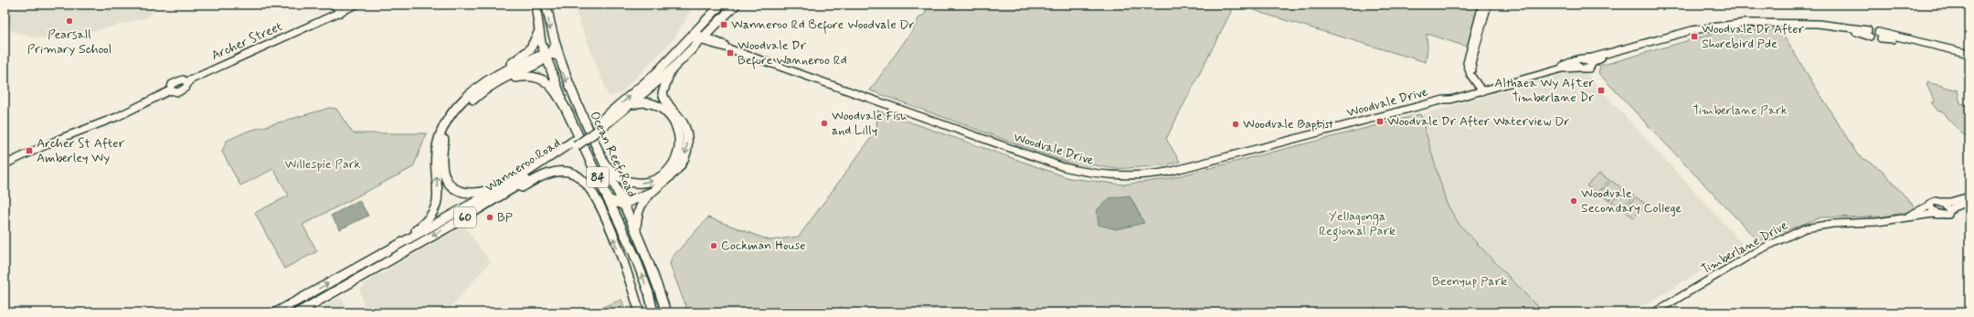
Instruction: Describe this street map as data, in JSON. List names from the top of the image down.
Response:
{
  "streets": {
    "main road": [
      "Ocean Reef Road",
      "Wanneroo Road",
      "84",
      "60"
    ],
    "street": ["Archer Street", "Woodvale Drive", "Timberlane Drive"]
  },
  "crossings": [
    ["Woodvale Drive", "Wanneroo Road"],
    ["Woodvale Drive", "60"],
    ["Wanneroo Road", "60"]
  ],
  "parks": [
    "Timberlane Park",
    "Willespie Park",
    "Yellagonga Regional Park",
    "Beenyup Park"
  ],
  "places": {
    "other": [
      "Pearsall Primary School",
      "Woodvale Fish and Lilly",
      "Woodvale Baptist",
      "Woodvale Secondary College",
      "BP",
      "Cockman House"
    ],
    "transit": [
      "Wanneroo Rd Before Woodvale Dr",
      "Woodvale Dr After Shorebird Pde",
      "Woodvale Dr Before Wanneroo Rd",
      "Althaea Wy After Timberlane Dr",
      "Woodvale Dr After Waterview Dr",
      "Archer St After Amberley Wy"
    ]
  }
}
